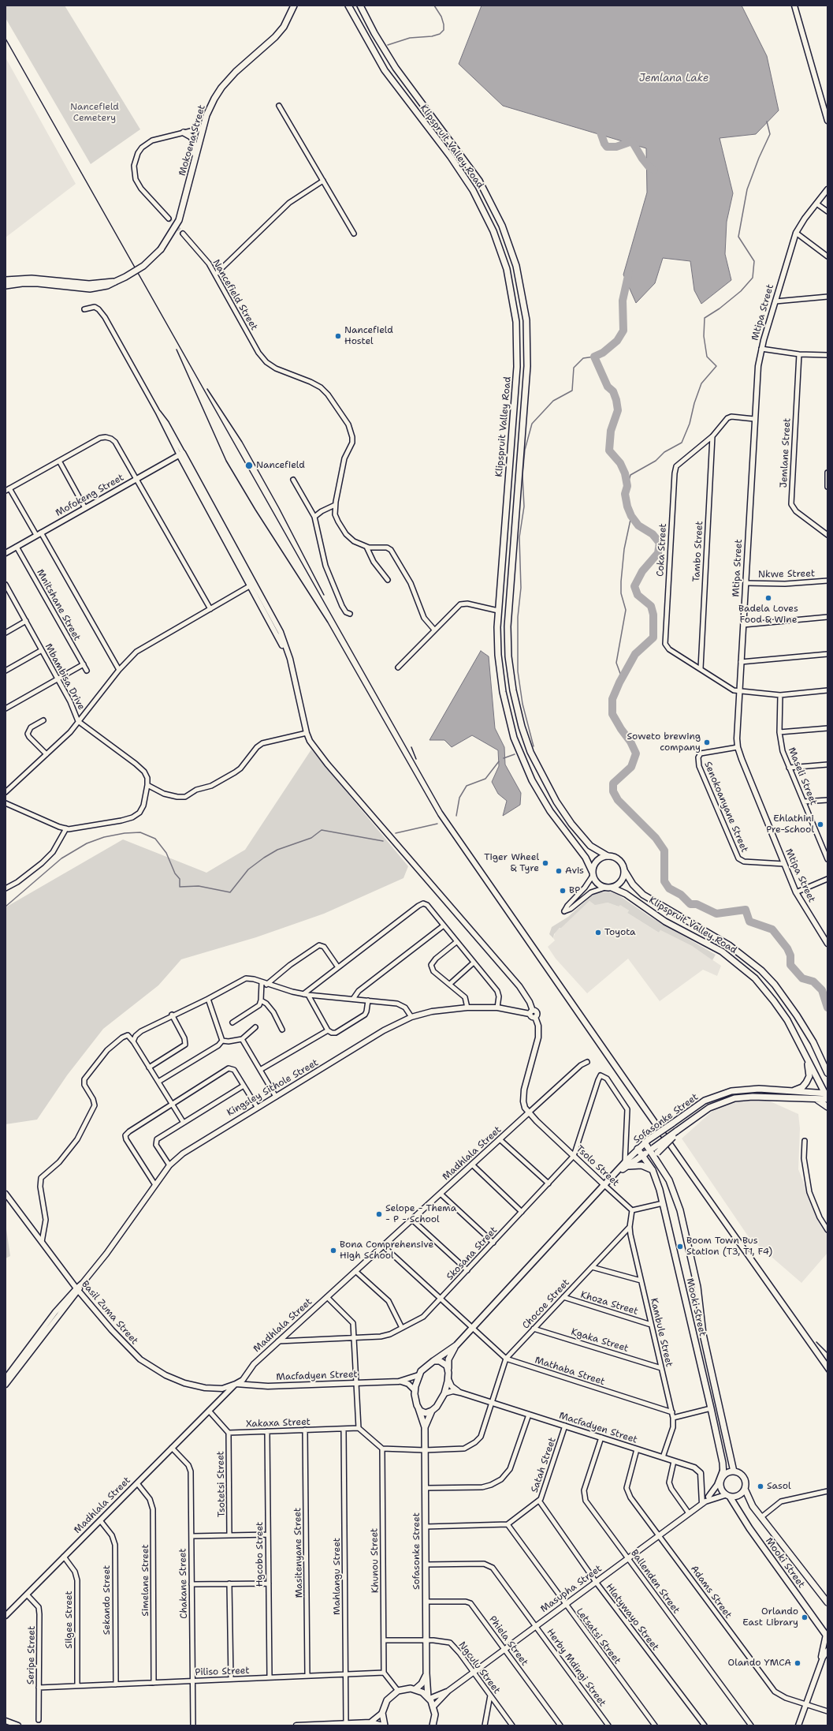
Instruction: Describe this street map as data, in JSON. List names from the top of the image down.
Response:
{
  "streets": {
    "main road": [
      "Mokoena Street",
      "Klipspruit Valley Road",
      "Sofasonke Street",
      "Mooki Street"
    ],
    "street": [
      "Nancefield Street",
      "Mtipa Street",
      "Jemlane Street",
      "Mofokeng Street",
      "Coka Street",
      "Tambo Street",
      "Nkwe Street",
      "Mnitshane Street",
      "Mbambisa Drive",
      "Maseli Street",
      "Senokoanyane Street",
      "Kingsley Sithole Street",
      "Madhlala Street",
      "Tsolo Street",
      "Skosana Street",
      "Khoza Street",
      "Chocoe Street",
      "Basil Zuma Street",
      "Kambule Street",
      "Kgaka Street",
      "Mathaba Street",
      "Macfadyen Street",
      "Xakaxa Street",
      "Satah Street",
      "Tsotetsi Street",
      "Masitenyane Street",
      "Hgcobo Street",
      "Khunou Street",
      "Mahlangu Street",
      "Simelane Street",
      "Ballenden Street",
      "Chakane Street",
      "Masupha Street",
      "Adams Street",
      "Sekando Street",
      "Hlatywayo Street",
      "Silgee Street",
      "Letsatsi Street",
      "Phiela Street",
      "Seripe Street",
      "Ngculu Street",
      "Herby Mdingi Street",
      "Piliso Street"
    ]
  },
  "crossings": [
    ["Klipspruit Valley Road", "Sofasonke Street"],
    ["Mtipa Street", "Coka Street"],
    ["Mtipa Street", "Nkwe Street"],
    ["Mtipa Street", "Senokoanyane Street"],
    ["Mofokeng Street", "Mnitshane Street"],
    ["Coka Street", "Tambo Street"],
    ["Coka Street", "Maseli Street"],
    ["Kingsley Sithole Street", "Madhlala Street"],
    ["Kingsley Sithole Street", "Tsolo Street"],
    ["Kingsley Sithole Street", "Basil Zuma Street"],
    ["Sofasonke Street", "Tsolo Street"],
    ["Sofasonke Street", "Skosana Street"],
    ["Sofasonke Street", "Chocoe Street"],
    ["Sofasonke Street", "Mooki Street"],
    ["Sofasonke Street", "Mathaba Street"],
    ["Sofasonke Street", "Macfadyen Street"],
    ["Sofasonke Street", "Masupha Street"],
    ["Sofasonke Street", "Phiela Street"],
    ["Sofasonke Street", "Ngculu Street"],
    ["Sofasonke Street", "Herby Mdingi Street"],
    ["Madhlala Street", "Tsolo Street"],
    ["Madhlala Street", "Skosana Street"],
    ["Madhlala Street", "Basil Zuma Street"],
    ["Madhlala Street", "Mathaba Street"],
    ["Madhlala Street", "Macfadyen Street"],
    ["Madhlala Street", "Simelane Street"],
    ["Madhlala Street", "Chakane Street"],
    ["Madhlala Street", "Sekando Street"],
    ["Madhlala Street", "Silgee Street"],
    ["Madhlala Street", "Seripe Street"],
    ["Tsolo Street", "Skosana Street"],
    ["Tsolo Street", "Kambule Street"],
    ["Skosana Street", "Mathaba Street"],
    ["Khoza Street", "Chocoe Street"],
    ["Khoza Street", "Kambule Street"],
    ["Chocoe Street", "Kambule Street"],
    ["Chocoe Street", "Kgaka Street"],
    ["Chocoe Street", "Mathaba Street"],
    ["Chocoe Street", "Macfadyen Street"],
    ["Chocoe Street", "Khunou Street"],
    ["Mooki Street", "Masupha Street"],
    ["Basil Zuma Street", "Macfadyen Street"],
    ["Kambule Street", "Kgaka Street"],
    ["Kambule Street", "Mathaba Street"],
    ["Kambule Street", "Macfadyen Street"],
    ["Macfadyen Street", "Satah Street"],
    ["Macfadyen Street", "Ballenden Street"],
    ["Macfadyen Street", "Masupha Street"],
    ["Macfadyen Street", "Adams Street"],
    ["Xakaxa Street", "Tsotetsi Street"],
    ["Xakaxa Street", "Masitenyane Street"],
    ["Xakaxa Street", "Hgcobo Street"],
    ["Xakaxa Street", "Mahlangu Street"],
    ["Satah Street", "Hlatywayo Street"],
    ["Satah Street", "Letsatsi Street"],
    ["Masitenyane Street", "Piliso Street"],
    ["Hgcobo Street", "Piliso Street"],
    ["Khunou Street", "Ngculu Street"],
    ["Khunou Street", "Piliso Street"],
    ["Mahlangu Street", "Piliso Street"],
    ["Simelane Street", "Piliso Street"],
    ["Ballenden Street", "Masupha Street"],
    ["Chakane Street", "Piliso Street"],
    ["Masupha Street", "Adams Street"],
    ["Masupha Street", "Hlatywayo Street"],
    ["Masupha Street", "Letsatsi Street"],
    ["Masupha Street", "Phiela Street"],
    ["Masupha Street", "Ngculu Street"],
    ["Masupha Street", "Herby Mdingi Street"],
    ["Sekando Street", "Piliso Street"],
    ["Silgee Street", "Piliso Street"],
    ["Seripe Street", "Piliso Street"]
  ],
  "water": ["Jemlana Lake"],
  "parks": ["Nancefield Cemetery"],
  "places": [
    "Nancefield Hostel",
    "Nancefield",
    "Badela Loves Food & Wine",
    "Soweto brewing company",
    "Ehlathini Pre-School",
    "Tiger Wheel & Tyre",
    "Avis",
    "BP",
    "Toyota",
    "Selope - Thema - P - School",
    "Boom Town Bus Station (T3, T1, F4)",
    "Bona Comprehensive High School",
    "Sasol",
    "Orlando East Library",
    "Olando YMCA"
  ]
}
